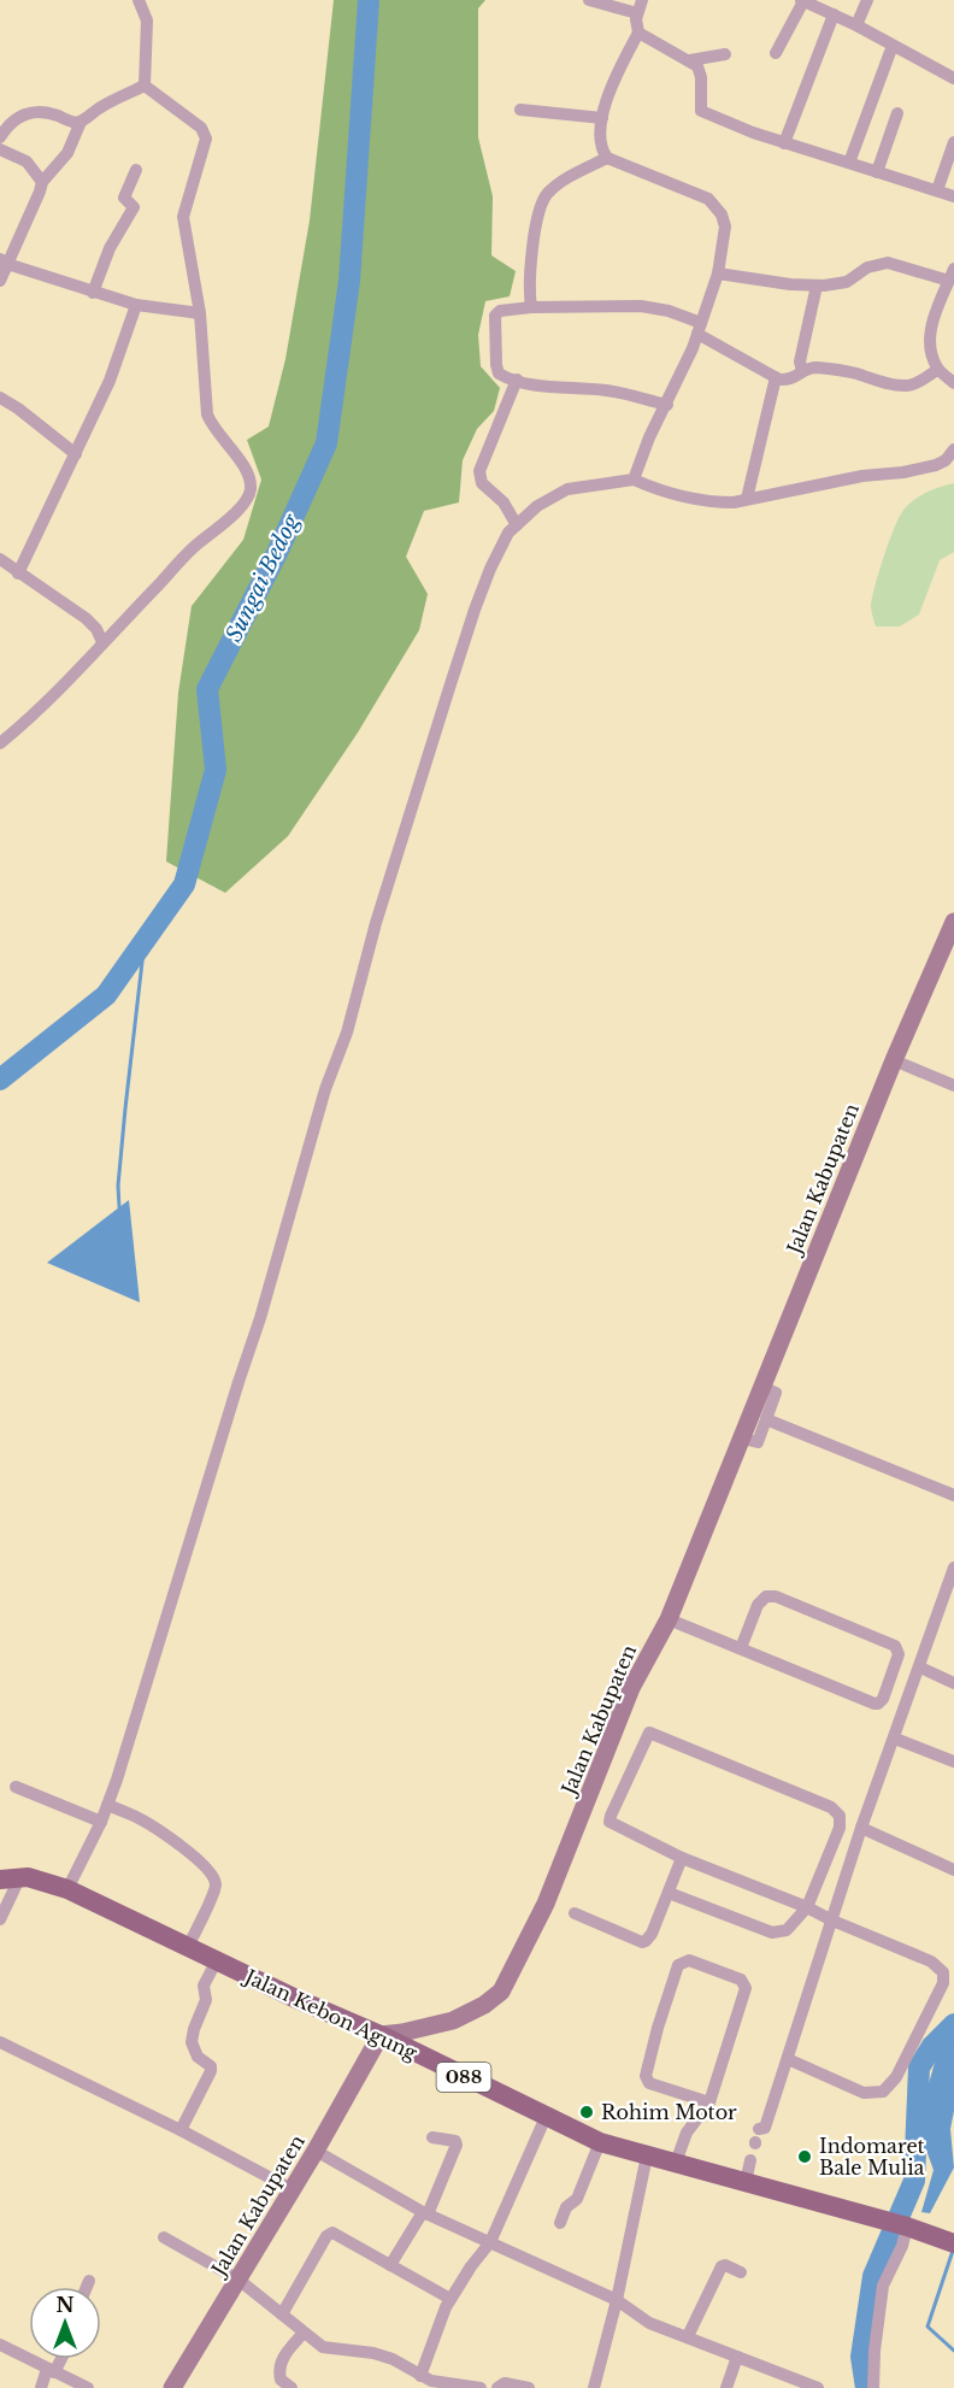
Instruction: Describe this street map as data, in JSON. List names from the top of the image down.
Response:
{
  "streets": {
    "main road": ["Jalan Kabupaten", "Jalan Kebon Agung", "088"]
  },
  "crossings": [
    ["Jalan Kabupaten", "Jalan Kebon Agung"]
  ],
  "water": ["Sungai Bedog"],
  "places": ["Rohim Motor", "Indomaret Bale Mulia"],
  "north": "top"
}
